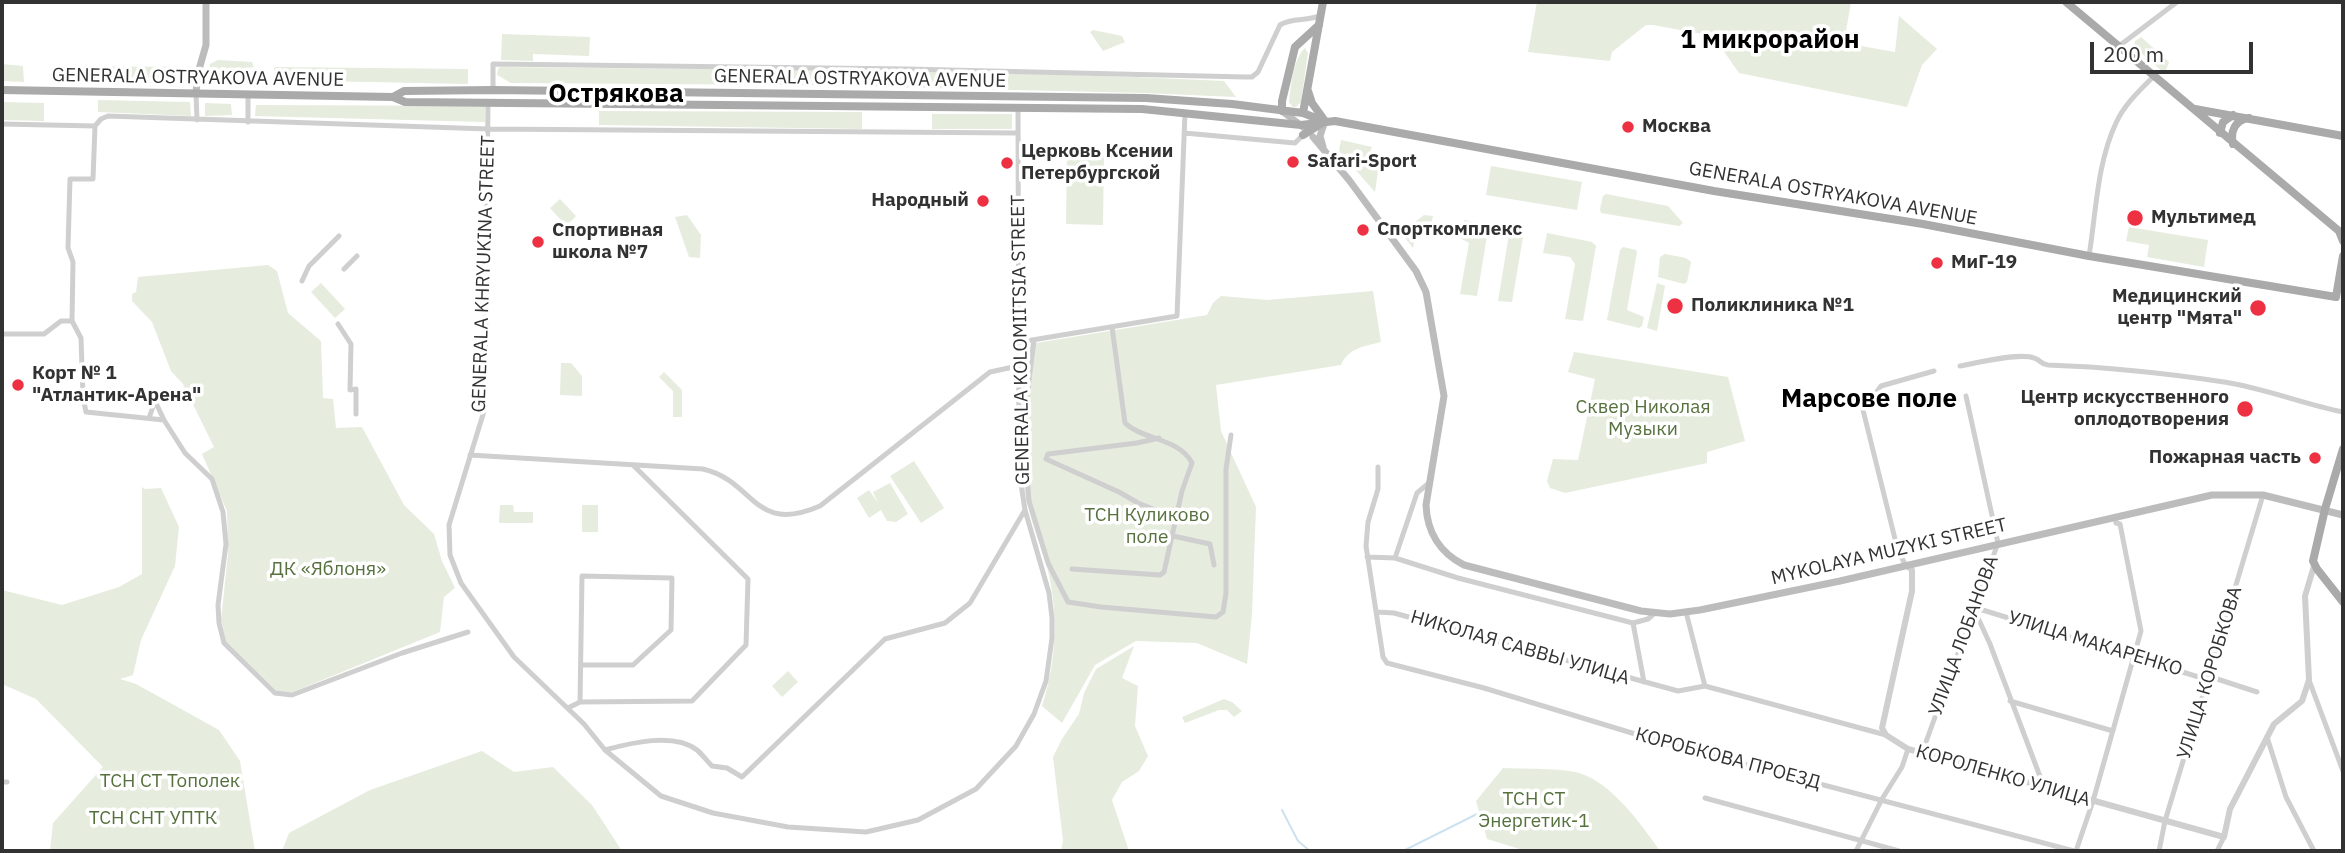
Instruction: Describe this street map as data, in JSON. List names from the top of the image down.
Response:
{
  "streets": {
    "main road": ["GENERALA OSTRYAKOVA AVENUE", "MYKOLAYA MUZYKI STREET"],
    "street": [
      "GENERALA KHRYUKINA STREET",
      "GENERALA KOLOMIITSIA STREET",
      "УЛИЦА ЛОБАНОВА",
      "УЛИЦА МАКАРЕНКО",
      "НИКОЛАЯ САВВЫ УЛИЦА",
      "УЛИЦА КОРОБКОВА",
      "КОРОБКОВА ПРОЕЗД",
      "КОРОЛЕНКО УЛИЦА"
    ]
  },
  "crossings": [
    ["GENERALA OSTRYAKOVA AVENUE", "GENERALA KHRYUKINA STREET"],
    ["GENERALA OSTRYAKOVA AVENUE", "GENERALA KOLOMIITSIA STREET"],
    ["GENERALA KHRYUKINA STREET", "GENERALA KOLOMIITSIA STREET"],
    ["MYKOLAYA MUZYKI STREET", "УЛИЦА ЛОБАНОВА"],
    ["MYKOLAYA MUZYKI STREET", "УЛИЦА КОРОБКОВА"],
    ["УЛИЦА ЛОБАНОВА", "УЛИЦА МАКАРЕНКО"],
    ["УЛИЦА ЛОБАНОВА", "КОРОЛЕНКО УЛИЦА"],
    ["УЛИЦА МАКАРЕНКО", "УЛИЦА КОРОБКОВА"],
    ["НИКОЛАЯ САВВЫ УЛИЦА", "КОРОБКОВА ПРОЕЗД"],
    ["НИКОЛАЯ САВВЫ УЛИЦА", "КОРОЛЕНКО УЛИЦА"],
    ["УЛИЦА КОРОБКОВА", "КОРОЛЕНКО УЛИЦА"]
  ],
  "districts": ["1 микрорайон", "Острякова", "Марсове поле"],
  "parks": [
    "Сквер Николая Музыки",
    "ТСН Куликово поле",
    "ДК «Яблоня»",
    "ТСН СТ Тополек",
    "ТСН СТ Энергетик-1",
    "ТСН СНТ УПТК"
  ],
  "places": [
    "Москва",
    "Safari-Sport",
    "Церковь Ксении Петербургской",
    "Народный",
    "Мультимед",
    "Спорткомплекс",
    "Спортивная школа №7",
    "МиГ-19",
    "Поликлиника №1",
    "Медицинский центр \"Мята\"",
    "Корт № 1 \"Атлантик-Арена\"",
    "Центр искусственного оплодотворения",
    "Пожарная часть"
  ],
  "scale_bar": "200 m"
}
